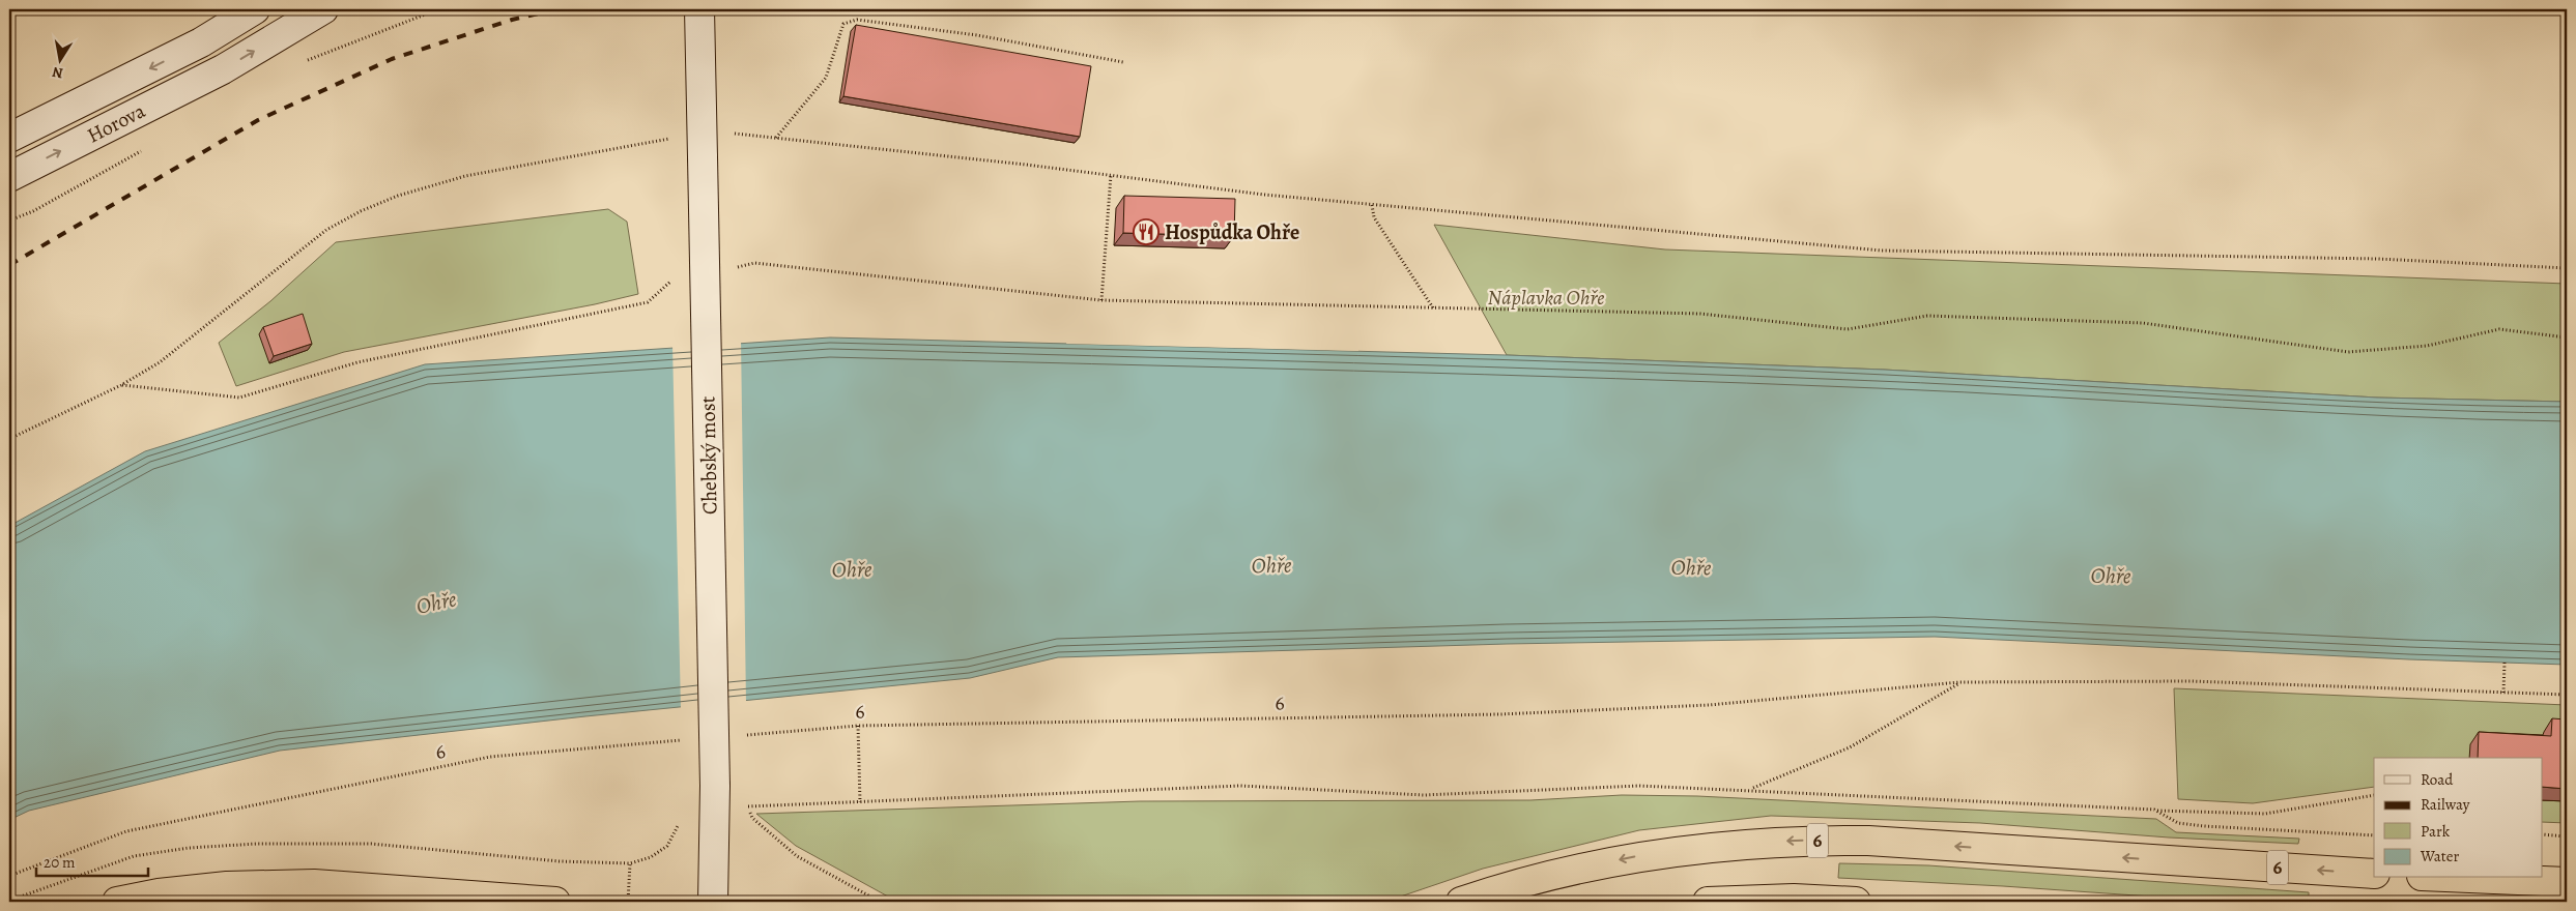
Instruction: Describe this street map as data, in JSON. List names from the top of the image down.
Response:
{
  "streets": {
    "highway": ["6"],
    "street": ["Horova", "Chebský most"]
  },
  "water": ["Ohře"],
  "parks": ["Náplavka Ohře"],
  "places": {
    "restaurant": ["Hospůdka Ohře"]
  },
  "legend": [
    "Road",
    "Railway",
    "Park",
    "Water"
  ],
  "scale_bar": "20 m",
  "north": "bottom"
}
